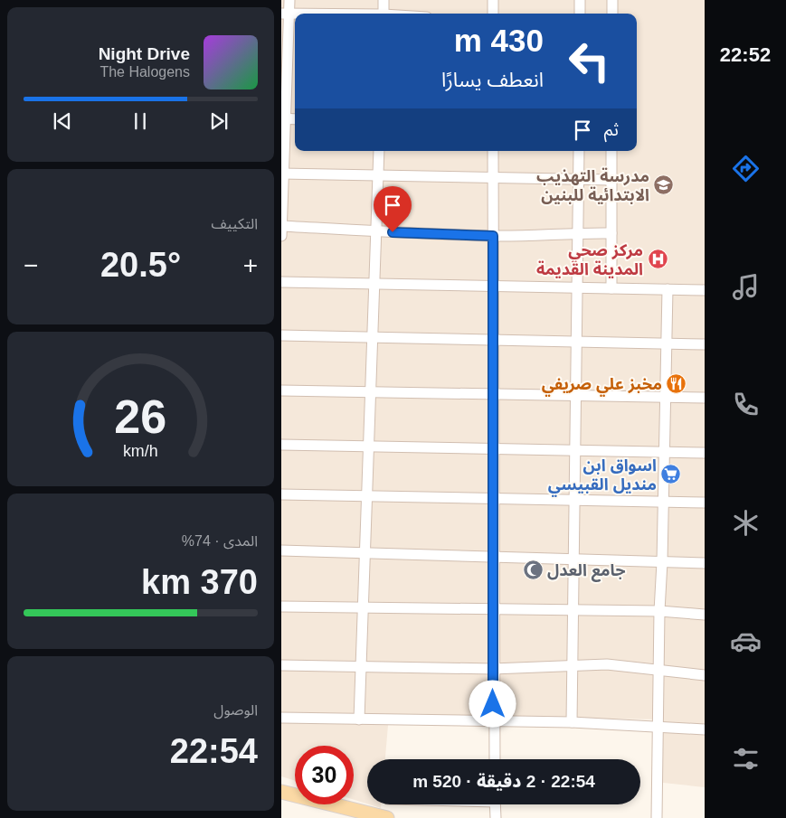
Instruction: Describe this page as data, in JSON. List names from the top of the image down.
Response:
{
  "places": {
    "school or university": ["مدرسة التهذيب الابتدائية للبنين"],
    "hospital": ["مركز صحي المدينة القديمة"],
    "restaurant": ["مخبز علي صريفي"],
    "supermarket": ["اسواق ابن منديل القبيسي"],
    "mosque": ["جامع العدل"]
  },
  "page": {
    "tabs": "22:52",
    "turn": ["430 m", "انعطف يسارًا"],
    "song": ["Night Drive", "The Halogens"],
    "then": "ثم",
    "tile": [
      "التكييف",
      ["المدى · 74%", "370 km"],
      ["الوصول", "22:54"]
    ],
    "heat": ["−", "20.5°", "+"],
    "limit": "30",
    "trip": "22:54 · 2 دقيقة · 520 m",
    "gauge": ["26", "km/h"]
  }
}
